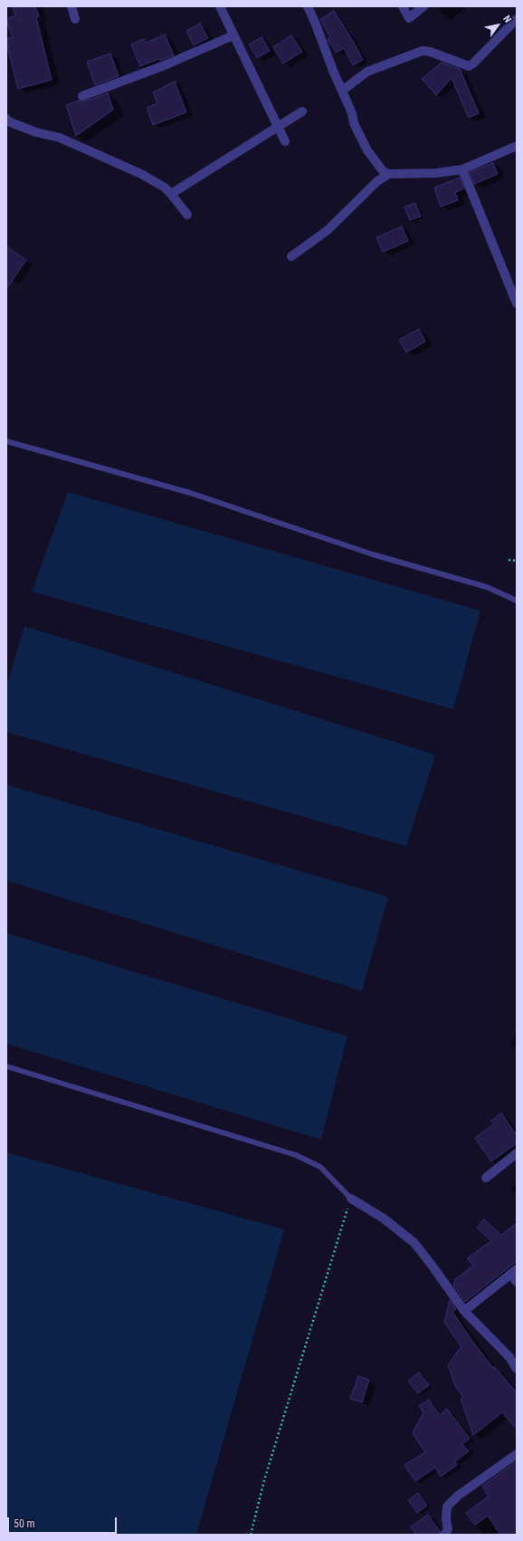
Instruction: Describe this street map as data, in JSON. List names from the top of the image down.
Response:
{
  "scale_bar": "50 m",
  "north": "top right"
}
